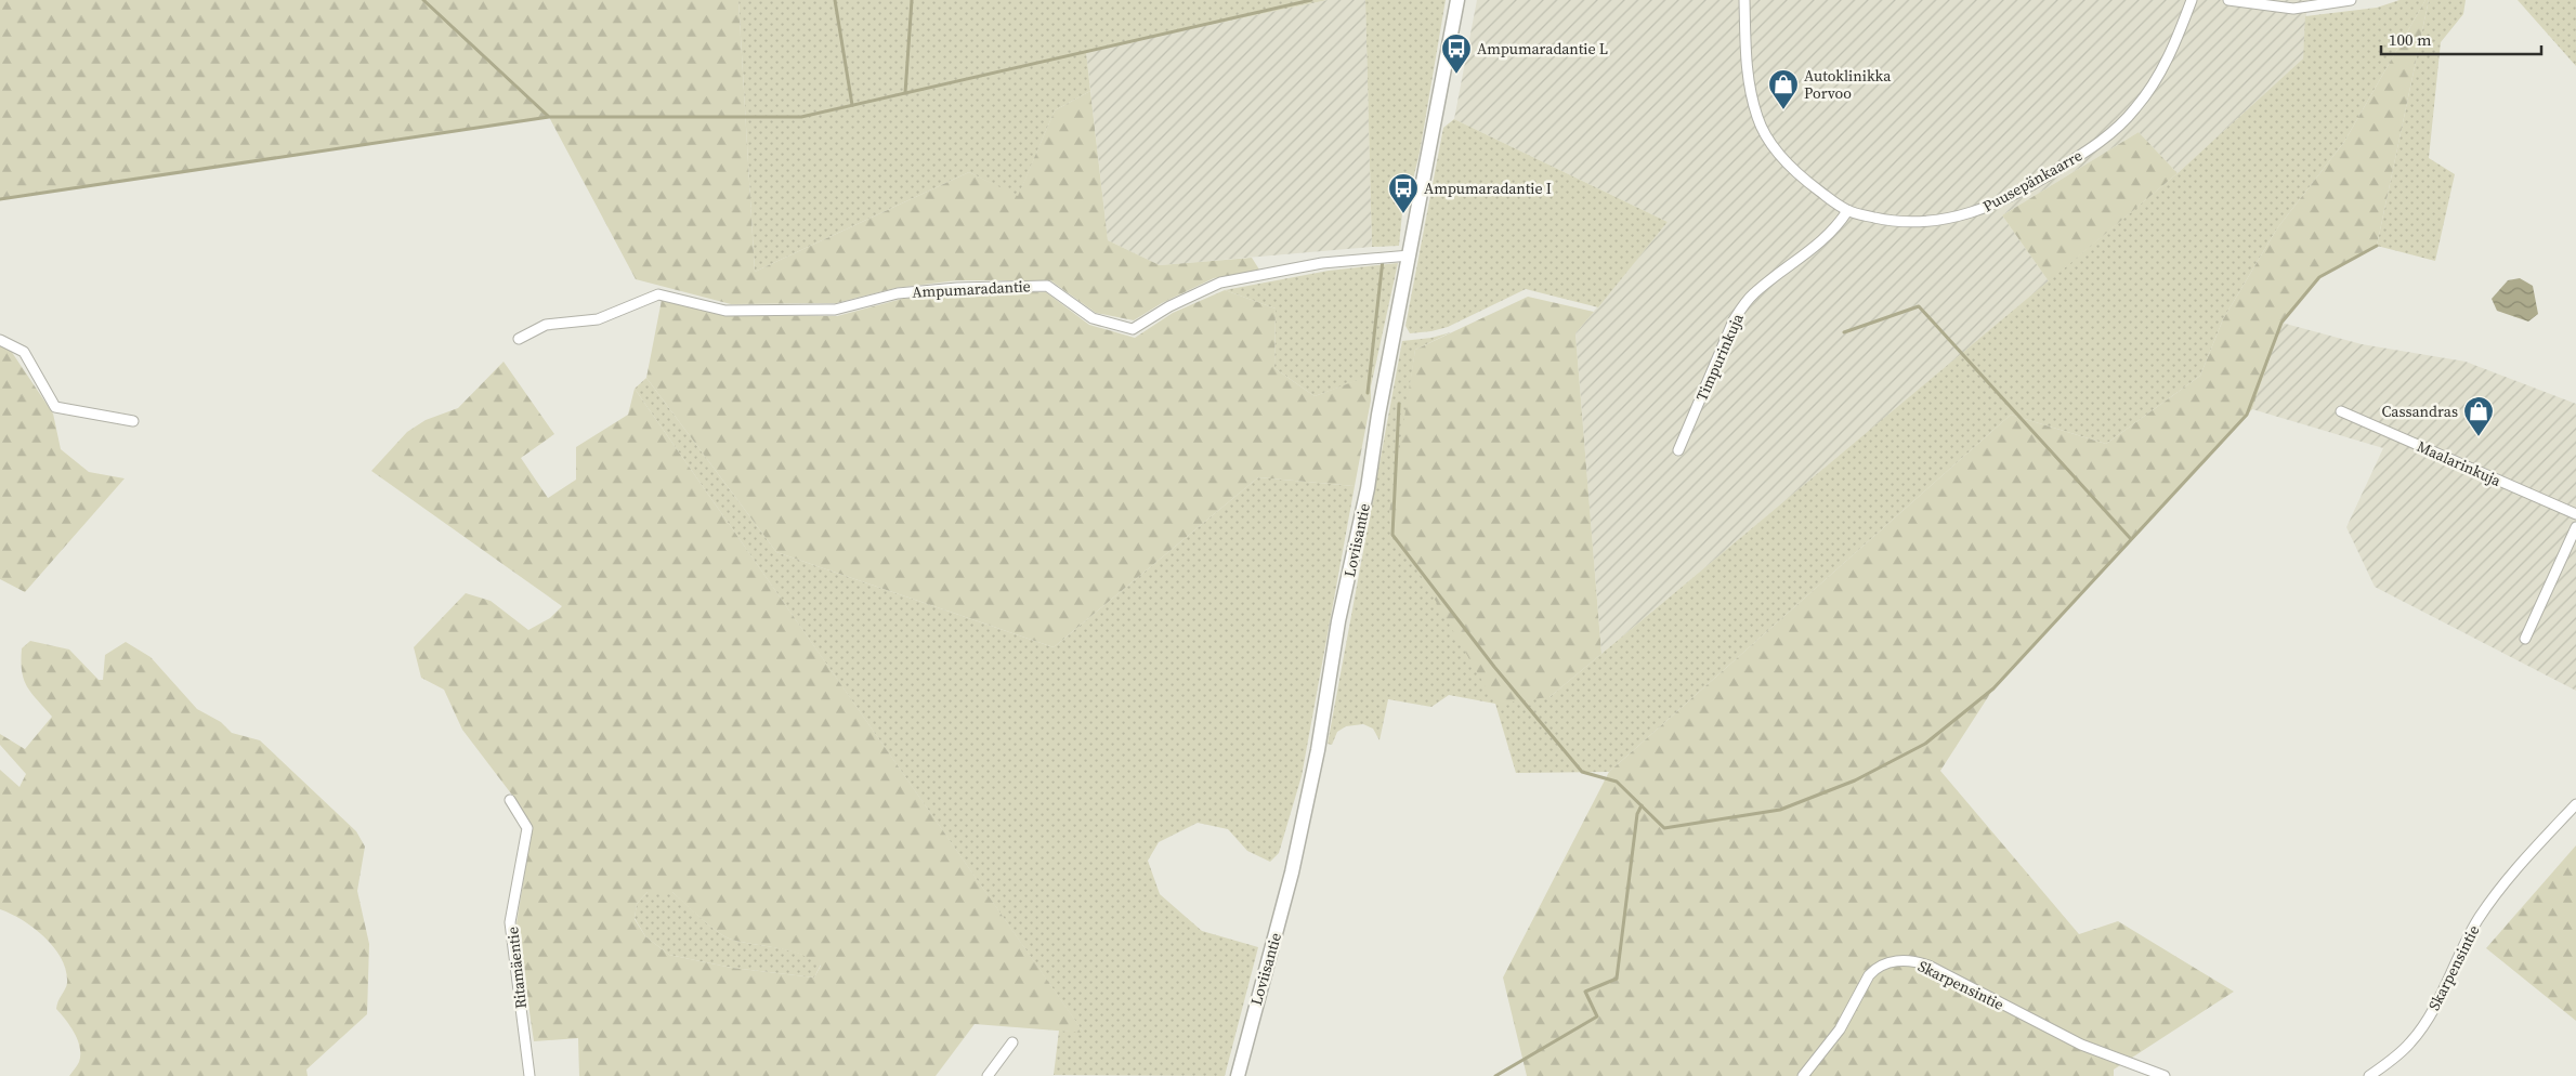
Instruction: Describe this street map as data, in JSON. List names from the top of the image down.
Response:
{
  "streets": {
    "main road": ["Loviisantie"],
    "street": [
      "Puusepänkaarre",
      "Ampumaradantie",
      "Timpurinkuja",
      "Maalarinkuja",
      "Ritamäentie",
      "Skarpensintie"
    ]
  },
  "crossings": [
    ["Puusepänkaarre", "Timpurinkuja"],
    ["Ampumaradantie", "Loviisantie"]
  ],
  "places": {
    "bus stop": ["Ampumaradantie L", "Ampumaradantie I"],
    "shop": ["Autoklinikka Porvoo", "Cassandras"]
  },
  "scale_bar": "100 m"
}
